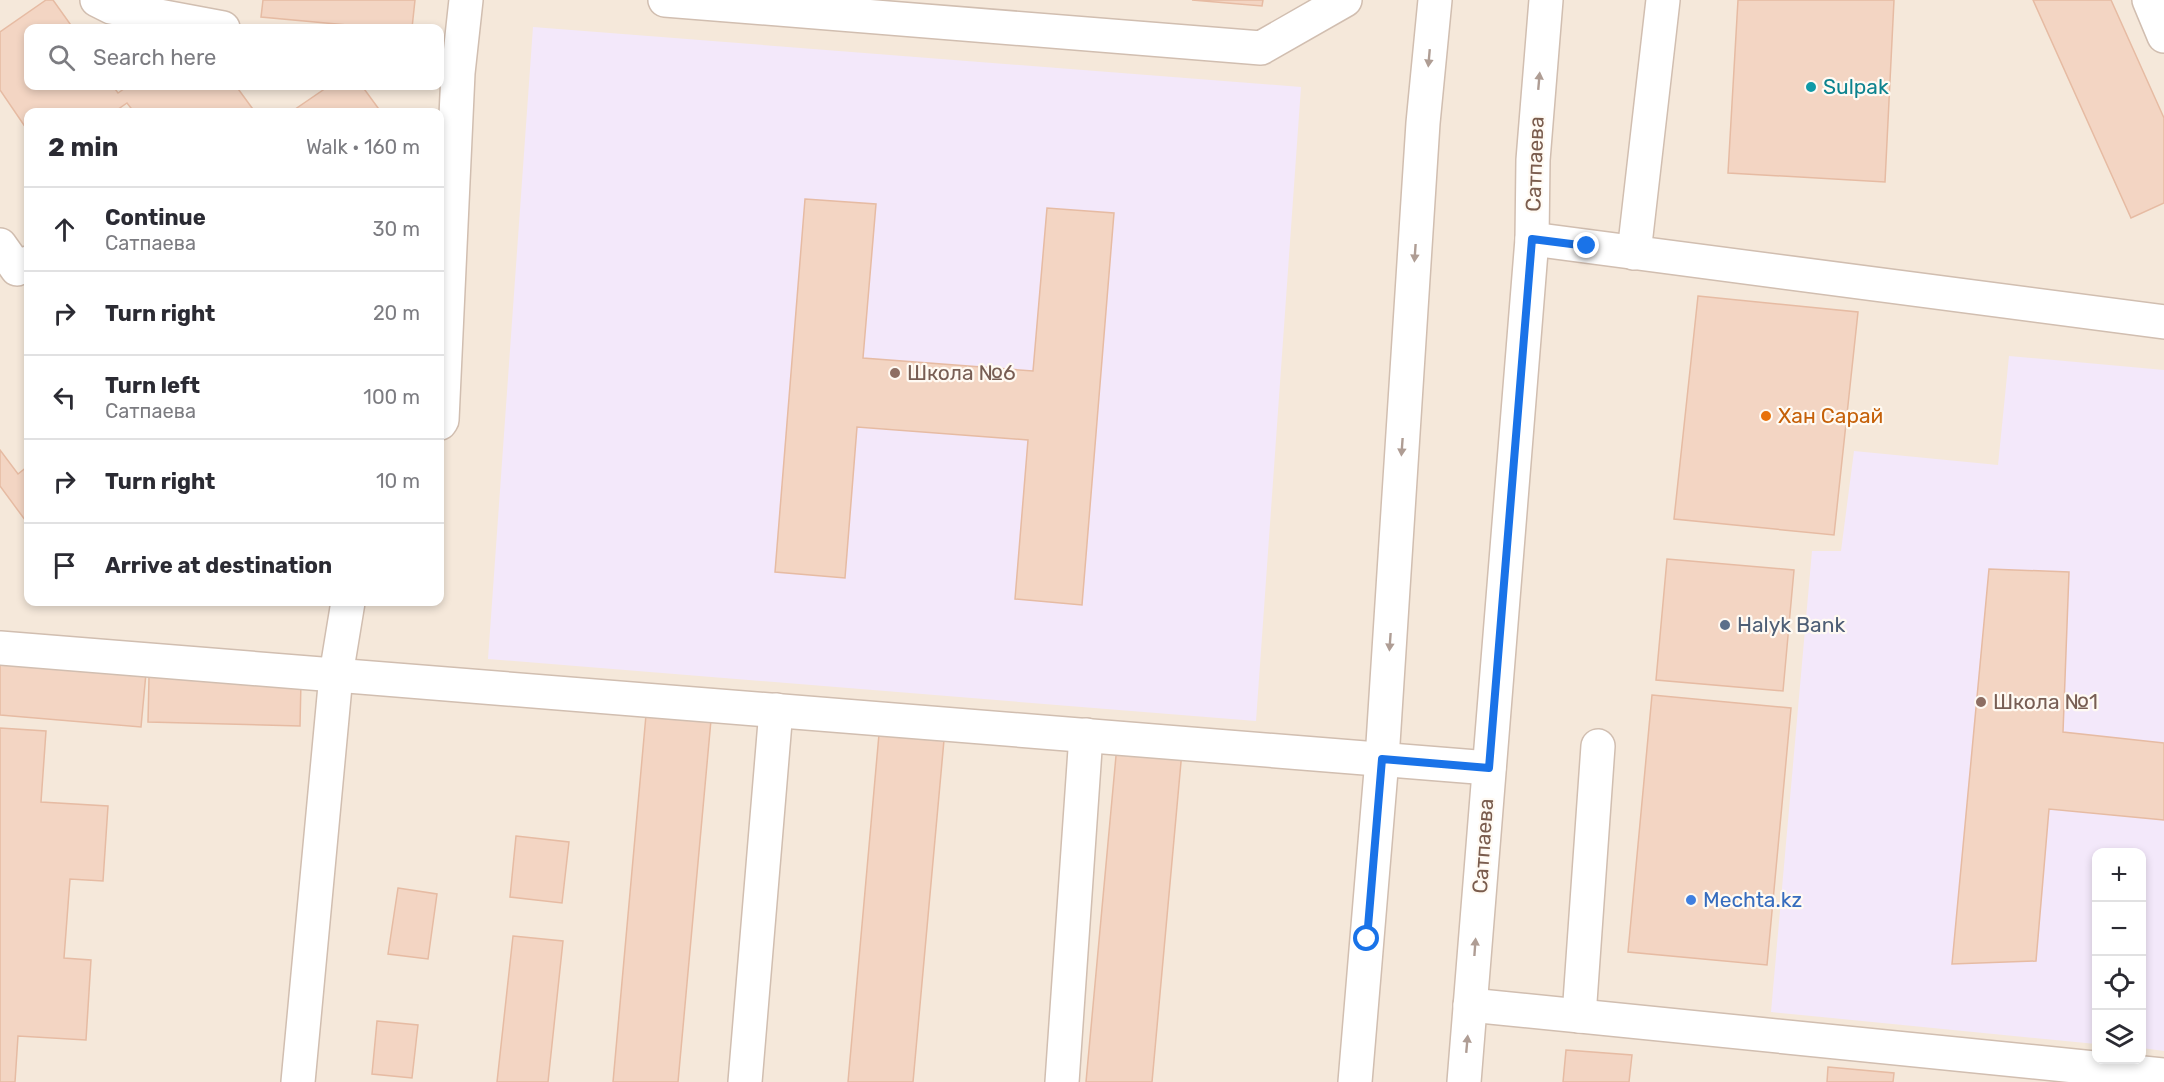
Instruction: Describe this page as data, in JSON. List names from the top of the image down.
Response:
{
  "streets": {
    "street": ["Сатпаева"]
  },
  "places": [
    "Sulpak",
    "Школа №6",
    "Хан Сарай",
    "Halyk Bank",
    "Школа №1",
    "Mechta.kz"
  ],
  "page": {
    "search": "Search here",
    "heading": ["2 min", "Walk · 160 m"],
    "list": [
      ["Continue", "Сатпаева", "30 m"],
      ["Turn right", "20 m"],
      ["Turn left", "Сатпаева", "100 m"],
      ["Turn right", "10 m"],
      "Arrive at destination"
    ],
    "map_buttons": ["+", "−"]
  }
}
